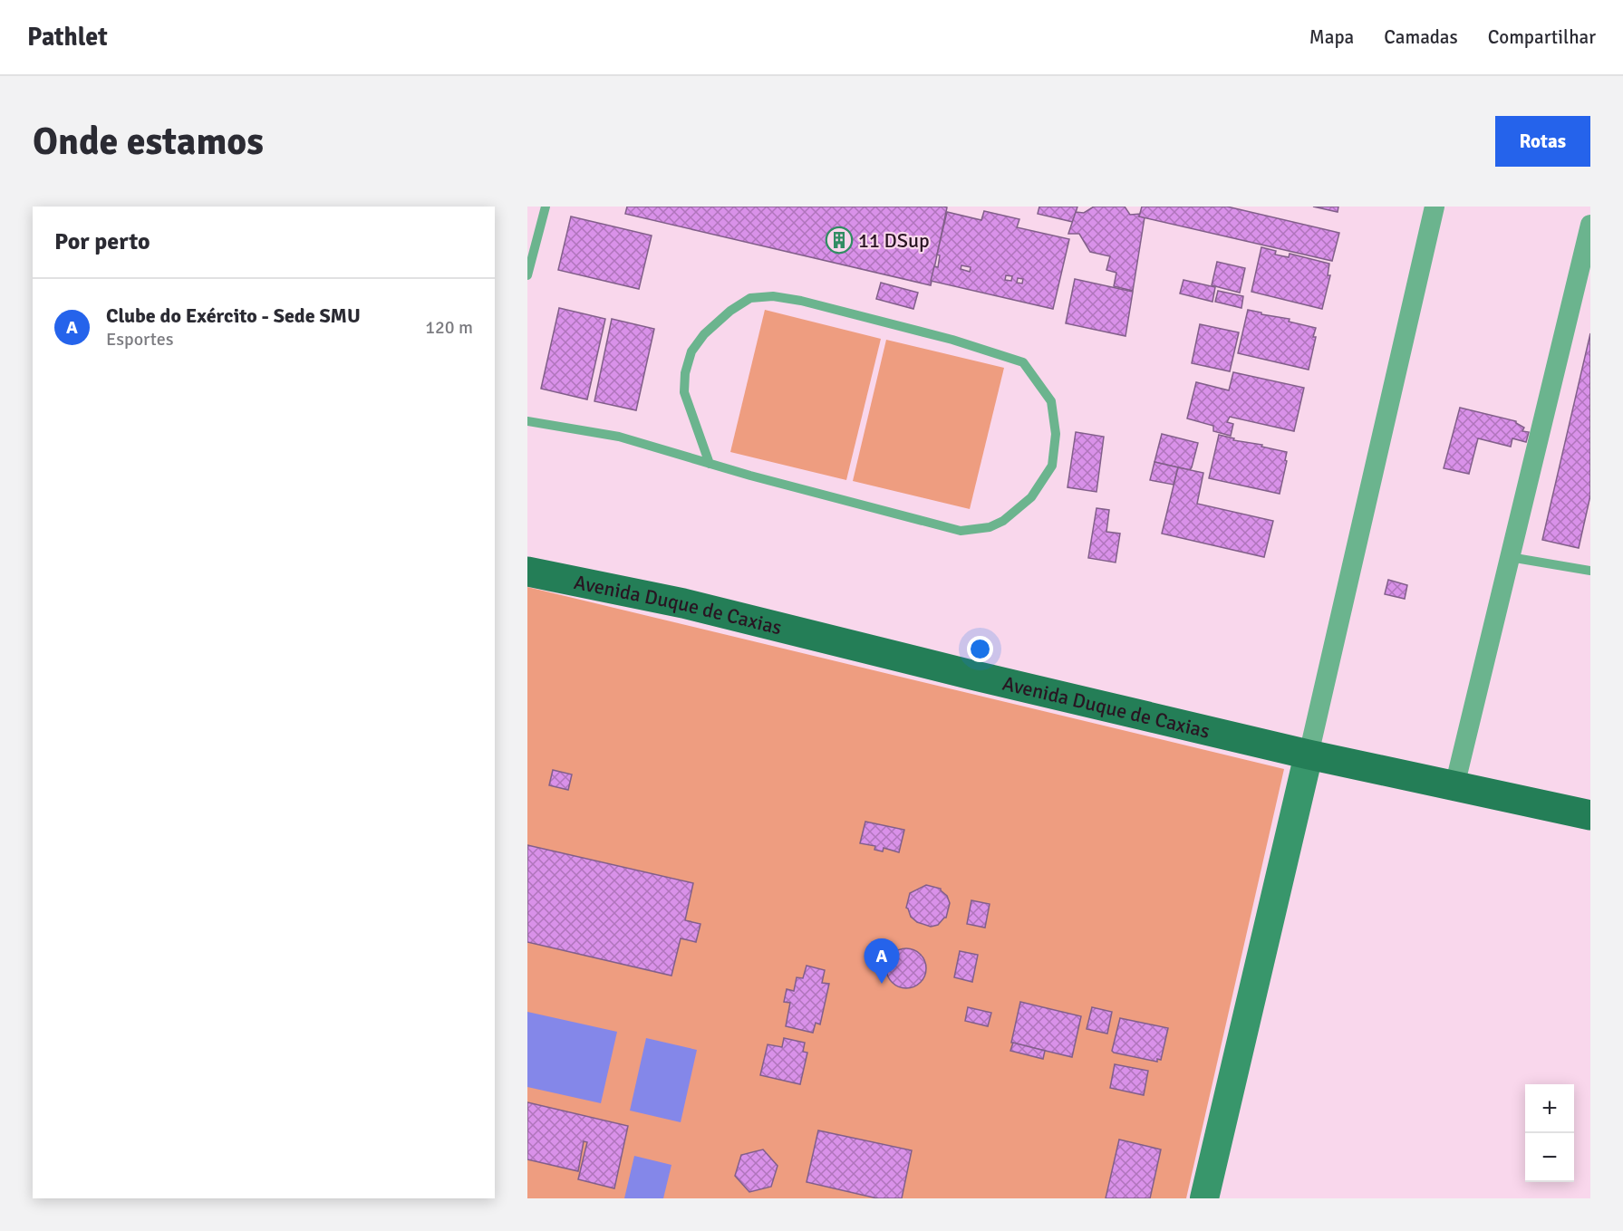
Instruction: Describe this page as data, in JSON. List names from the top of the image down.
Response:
{
  "streets": {
    "main road": ["Avenida Duque de Caxias"]
  },
  "places": {
    "building": ["11 DSup"]
  },
  "page": {
    "header": "Pathlet",
    "nav": ["Mapa", "Camadas", "Compartilhar"],
    "buttons": "Rotas",
    "title": "Onde estamos",
    "heading": "Por perto",
    "list": [
      {
        "mark": "A",
        "name": "Clube do Exército - Sede SMU",
        "note": "Esportes",
        "value": "120 m"
      }
    ],
    "pins": "A",
    "map_buttons": ["+", "−"]
  }
}
